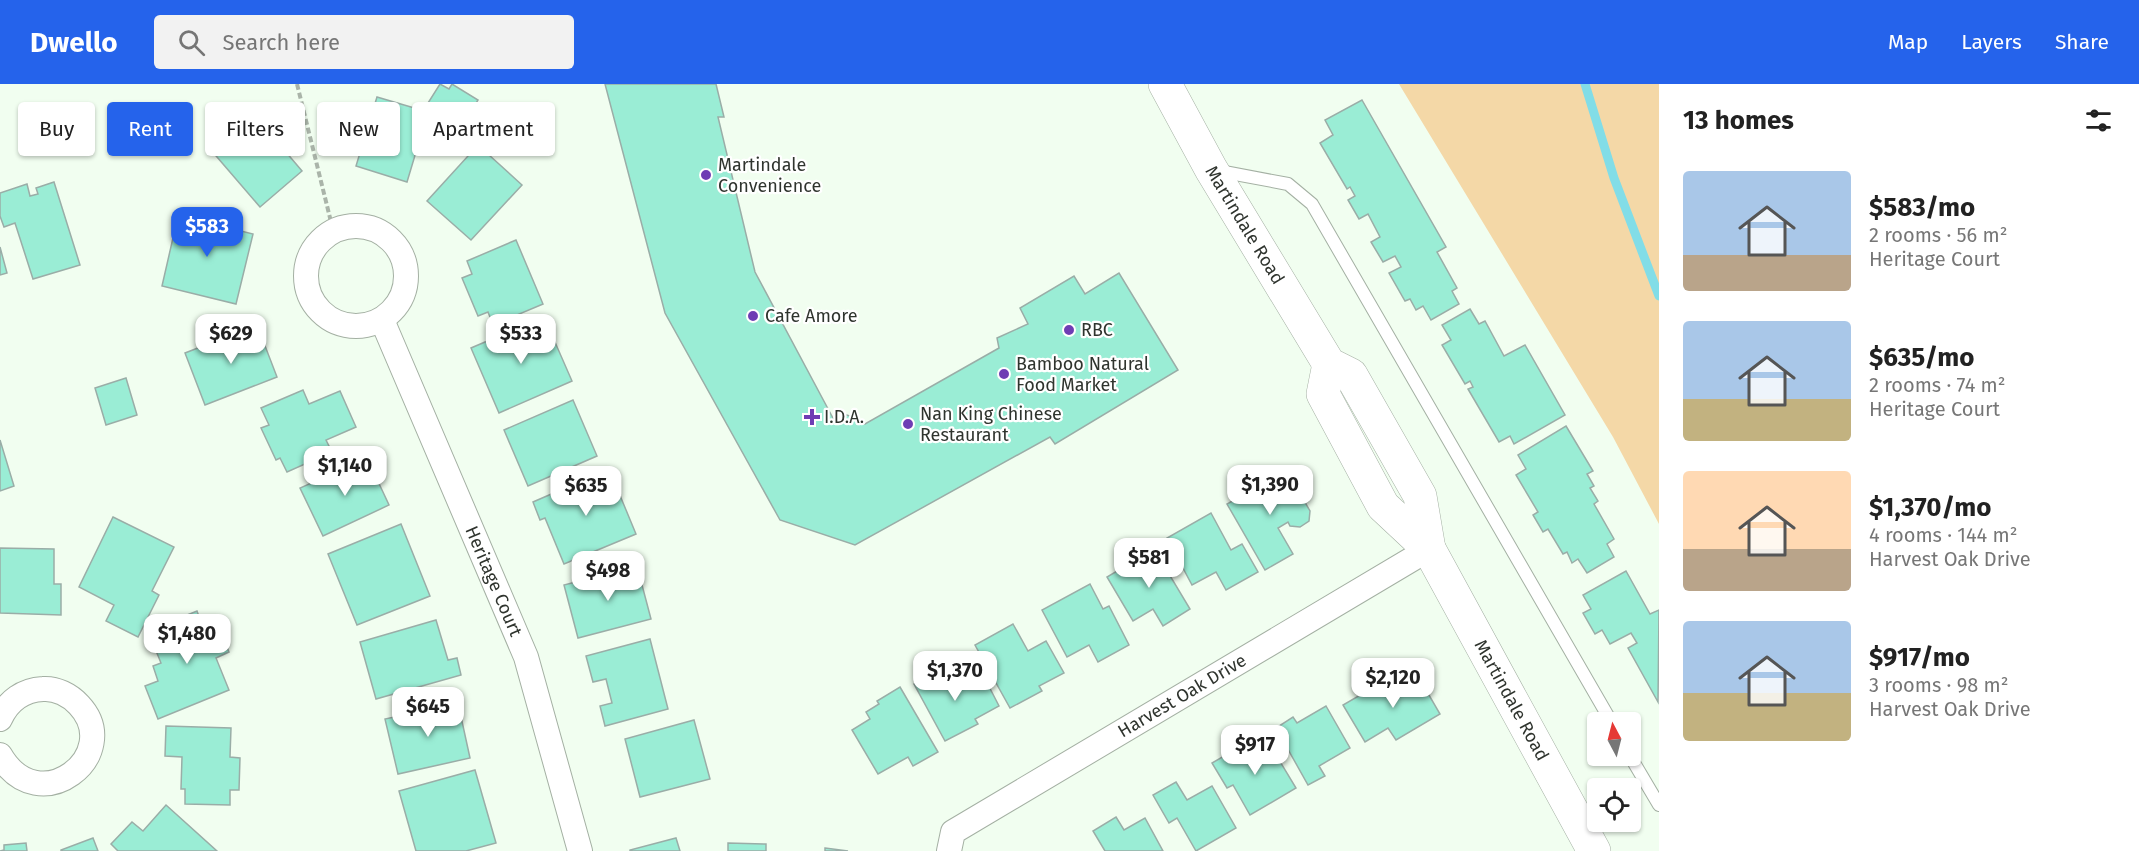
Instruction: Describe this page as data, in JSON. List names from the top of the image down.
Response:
{
  "streets": {
    "main road": ["Martindale Road"],
    "street": ["Heritage Court", "Harvest Oak Drive"]
  },
  "crossings": [
    ["Martindale Road", "Harvest Oak Drive"]
  ],
  "places": {
    "other": [
      "Martindale Convenience",
      "Cafe Amore",
      "RBC",
      "Bamboo Natural Food Market",
      "Nan King Chinese Restaurant"
    ],
    "health": ["I.D.A."]
  },
  "north": "top",
  "page": {
    "header": "Dwello",
    "search": "Search here",
    "nav": ["Map", "Layers", "Share"],
    "heading": "13 homes",
    "chip": [
      "Buy",
      "Rent",
      "Filters",
      "New",
      "Apartment"
    ],
    "list": [
      {
        "name": "$583/mo",
        "note": "2 rooms · 56 m² · Heritage Court"
      },
      {
        "name": "$635/mo",
        "note": "2 rooms · 74 m² · Heritage Court"
      },
      {
        "name": "$1,370/mo",
        "note": "4 rooms · 144 m² · Harvest Oak Drive"
      },
      {
        "name": "$917/mo",
        "note": "3 rooms · 98 m² · Harvest Oak Drive"
      }
    ],
    "price": [
      "$583",
      "$629",
      "$533",
      "$1,140",
      "$1,390",
      "$635",
      "$581",
      "$498",
      "$1,480",
      "$1,370",
      "$2,120",
      "$645",
      "$917"
    ]
  }
}
